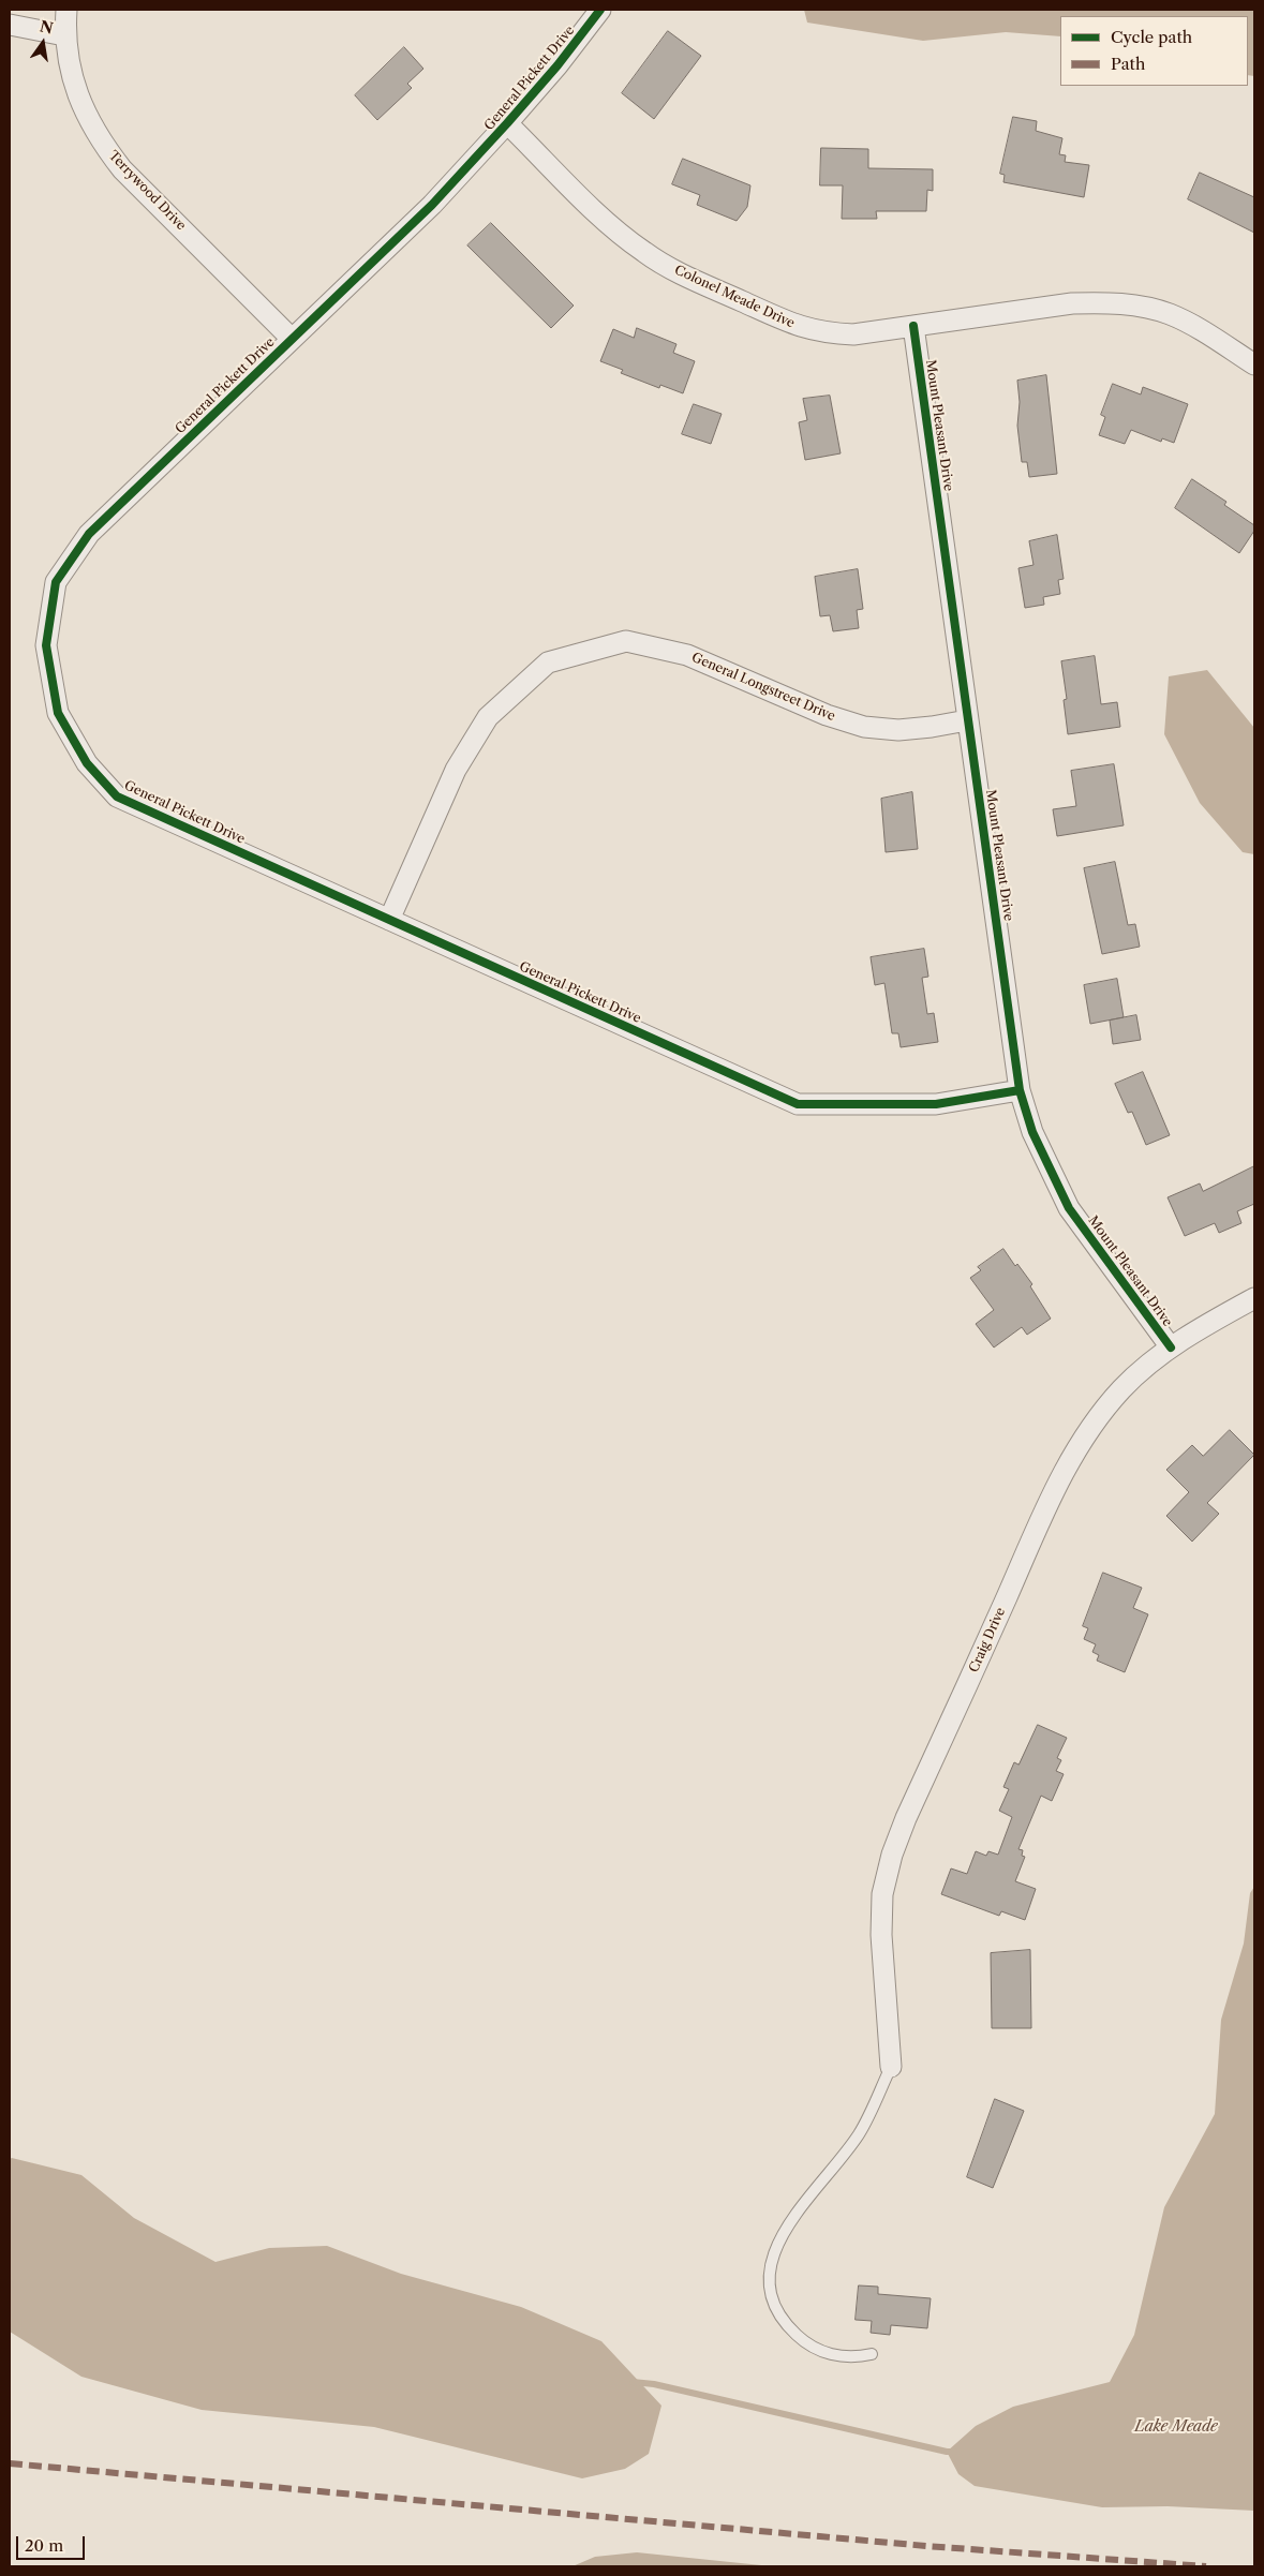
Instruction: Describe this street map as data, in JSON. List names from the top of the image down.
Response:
{
  "streets": {
    "street": [
      "General Pickett Drive",
      "Terrywood Drive",
      "Colonel Meade Drive",
      "Mount Pleasant Drive",
      "General Longstreet Drive",
      "Craig Drive"
    ]
  },
  "crossings": [
    ["General Pickett Drive", "Terrywood Drive"],
    ["General Pickett Drive", "Colonel Meade Drive"],
    ["General Pickett Drive", "Mount Pleasant Drive"],
    ["General Pickett Drive", "General Longstreet Drive"],
    ["Colonel Meade Drive", "Mount Pleasant Drive"],
    ["Mount Pleasant Drive", "General Longstreet Drive"],
    ["Mount Pleasant Drive", "Craig Drive"]
  ],
  "water": ["Lake Meade"],
  "legend": ["Cycle path", "Path"],
  "scale_bar": "20 m",
  "north": "top"
}
